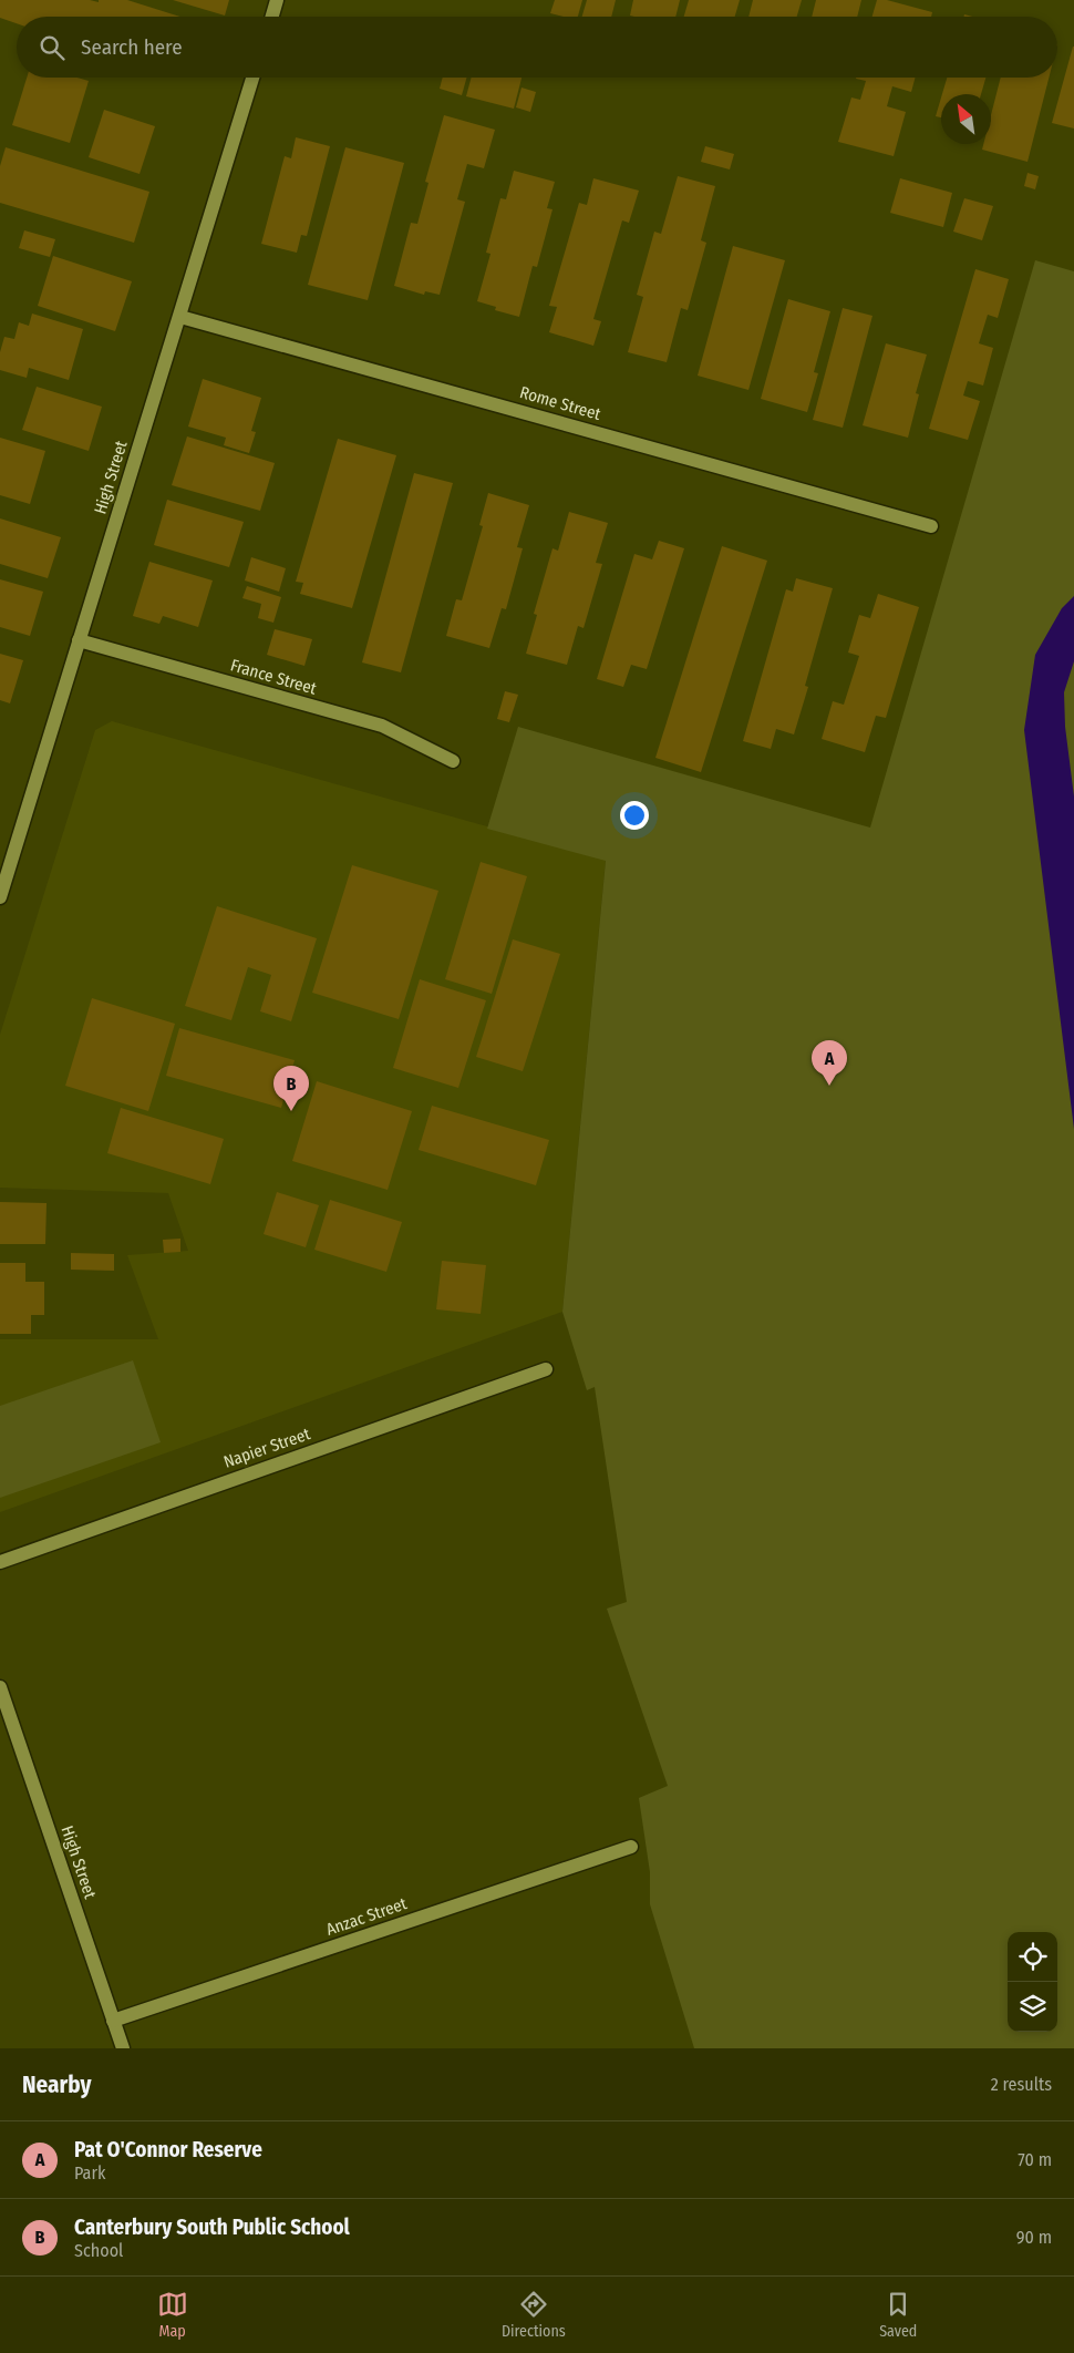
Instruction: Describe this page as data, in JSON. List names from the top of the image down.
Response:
{
  "streets": {
    "street": [
      "Rome Street",
      "High Street",
      "France Street",
      "Napier Street",
      "Anzac Street"
    ]
  },
  "crossings": [
    ["Rome Street", "High Street"],
    ["High Street", "France Street"],
    ["High Street", "Anzac Street"]
  ],
  "north": "top left",
  "page": {
    "search": "Search here",
    "pins": ["A", "B"],
    "heading": ["Nearby", "2 results"],
    "list": [
      {
        "mark": "A",
        "name": "Pat O'Connor Reserve",
        "note": "Park",
        "value": "70 m"
      },
      {
        "mark": "B",
        "name": "Canterbury South Public School",
        "note": "School",
        "value": "90 m"
      }
    ],
    "nav": ["Map", "Directions", "Saved"]
  }
}
